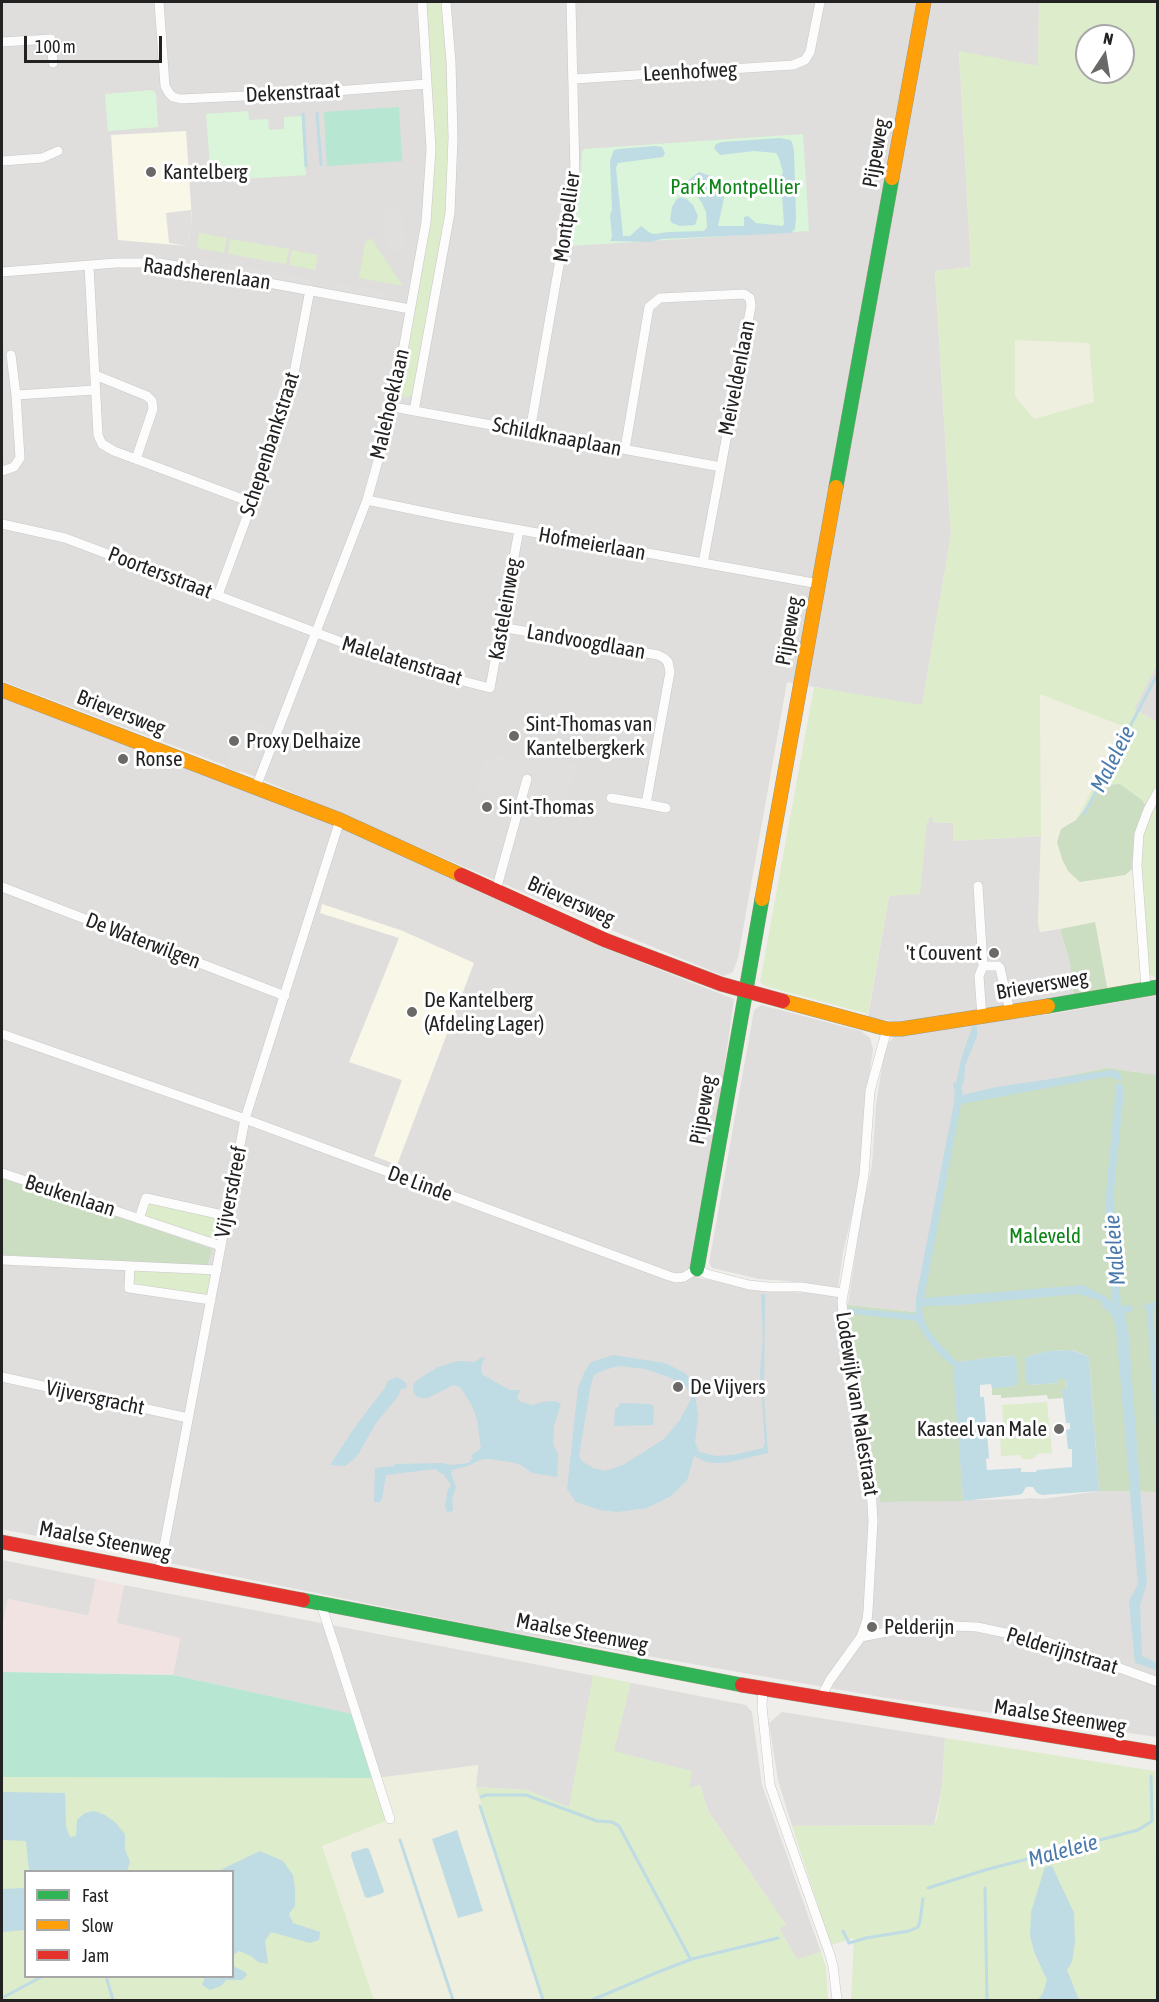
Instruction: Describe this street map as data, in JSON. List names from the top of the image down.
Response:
{
  "streets": {
    "street": [
      "Leenhofweg",
      "Dekenstraat",
      "Pijpeweg",
      "Montpellier",
      "Raadsherenlaan",
      "Meiveldenlaan",
      "Malehoeklaan",
      "Schildknaaplaan",
      "Schepenbankstraat",
      "Hofmeierlaan",
      "Poortersstraat",
      "Kasteleinweg",
      "Landvoogdlaan",
      "Malelatenstraat",
      "Brieversweg",
      "De Waterwilgen",
      "De Linde",
      "Vijversdreef",
      "Beukenlaan",
      "Vijversgracht",
      "Lodewijk van Malestraat",
      "Maalse Steenweg",
      "Pelderijnstraat"
    ]
  },
  "crossings": [
    ["Leenhofweg", "Montpellier"],
    ["Dekenstraat", "Malehoeklaan"],
    ["Pijpeweg", "Hofmeierlaan"],
    ["Pijpeweg", "Brieversweg"],
    ["Pijpeweg", "De Linde"],
    ["Montpellier", "Schildknaaplaan"],
    ["Raadsherenlaan", "Malehoeklaan"],
    ["Raadsherenlaan", "Schepenbankstraat"],
    ["Meiveldenlaan", "Schildknaaplaan"],
    ["Meiveldenlaan", "Hofmeierlaan"],
    ["Malehoeklaan", "Schildknaaplaan"],
    ["Malehoeklaan", "Hofmeierlaan"],
    ["Malehoeklaan", "Poortersstraat"],
    ["Malehoeklaan", "Malelatenstraat"],
    ["Malehoeklaan", "Brieversweg"],
    ["Schepenbankstraat", "Poortersstraat"],
    ["Hofmeierlaan", "Kasteleinweg"],
    ["Poortersstraat", "Malelatenstraat"],
    ["Kasteleinweg", "Landvoogdlaan"],
    ["Kasteleinweg", "Malelatenstraat"],
    ["Brieversweg", "Vijversdreef"],
    ["Brieversweg", "Lodewijk van Malestraat"],
    ["De Waterwilgen", "Vijversdreef"],
    ["De Linde", "Vijversdreef"],
    ["Vijversdreef", "Beukenlaan"],
    ["Vijversdreef", "Vijversgracht"],
    ["Vijversdreef", "Maalse Steenweg"],
    ["Lodewijk van Malestraat", "Pelderijnstraat"]
  ],
  "water": ["Maleleie"],
  "parks": ["Park Montpellier", "Maleveld"],
  "places": [
    "Kantelberg",
    "Sint-Thomas van Kantelbergkerk",
    "Proxy Delhaize",
    "Ronse",
    "Sint-Thomas",
    "'t Couvent",
    "De Kantelberg (Afdeling Lager)",
    "De Vijvers",
    "Kasteel van Male",
    "Pelderijn"
  ],
  "legend": ["Fast", "Slow", "Jam"],
  "scale_bar": "100 m",
  "north": "top"
}
